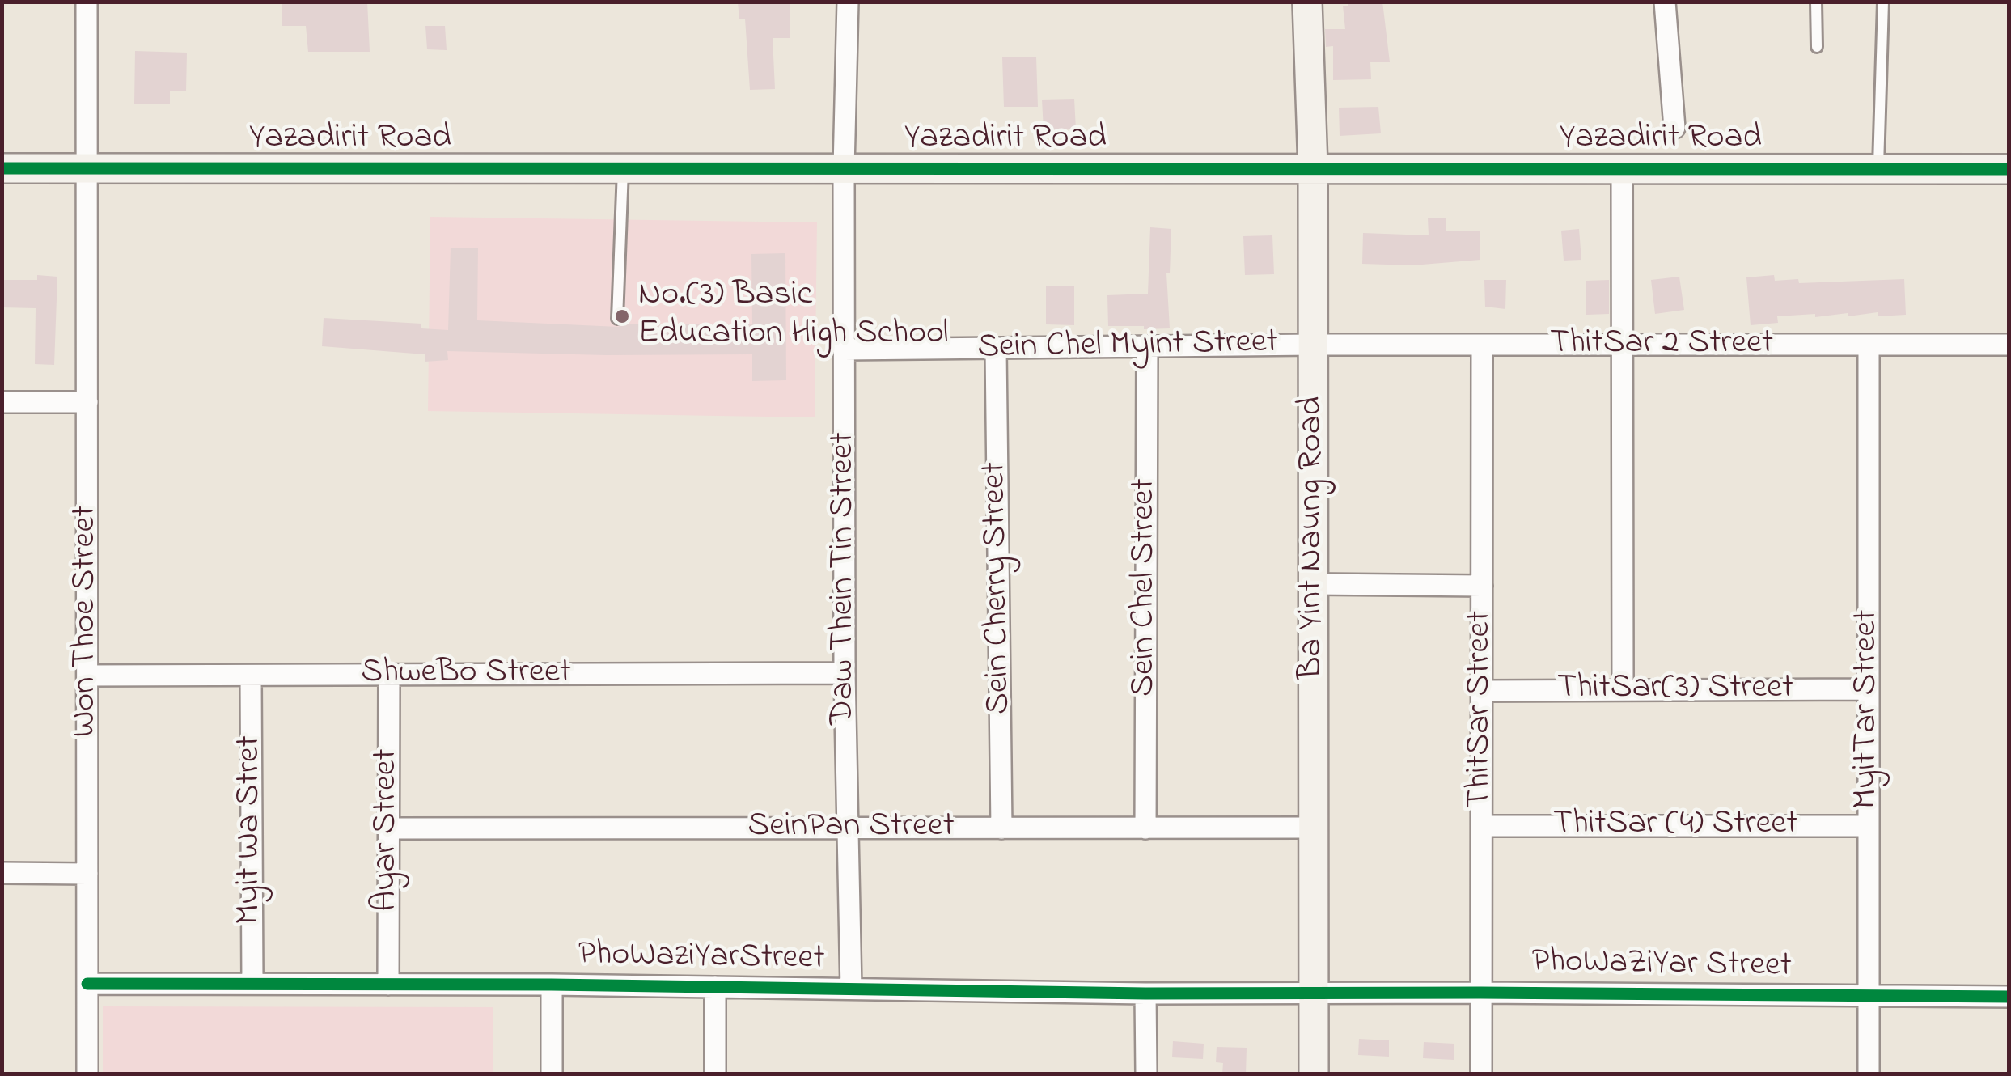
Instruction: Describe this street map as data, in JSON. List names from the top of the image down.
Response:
{
  "streets": {
    "street": [
      "Yazadirit Road",
      "ThitSar 2 Street",
      "Sein Chel Myint Street",
      "Ba Yint Naung Road",
      "Daw Thein Tin Street",
      "Sein Chel Street",
      "Sein Cherry Street",
      "Won Thoe Street",
      "ShweBo Street",
      "ThitSar(3) Street",
      "ThitSar Street",
      "MyitTar Street",
      "ThitSar (4) Street",
      "SeinPan Street",
      "Myit Wa Stret",
      "Ayar Street",
      "PhoWaziYarStreet",
      "PhoWaZiYar Street"
    ]
  },
  "crossings": [
    ["Yazadirit Road", "Ba Yint Naung Road"],
    ["Yazadirit Road", "Daw Thein Tin Street"],
    ["Yazadirit Road", "Won Thoe Street"],
    ["ThitSar 2 Street", "Sein Chel Myint Street"],
    ["ThitSar 2 Street", "Ba Yint Naung Road"],
    ["ThitSar 2 Street", "ThitSar Street"],
    ["ThitSar 2 Street", "MyitTar Street"],
    ["Sein Chel Myint Street", "Ba Yint Naung Road"],
    ["Sein Chel Myint Street", "Daw Thein Tin Street"],
    ["Sein Chel Myint Street", "Sein Chel Street"],
    ["Sein Chel Myint Street", "Sein Cherry Street"],
    ["Ba Yint Naung Road", "SeinPan Street"],
    ["Ba Yint Naung Road", "PhoWaziYarStreet"],
    ["Ba Yint Naung Road", "PhoWaZiYar Street"],
    ["Daw Thein Tin Street", "ShweBo Street"],
    ["Daw Thein Tin Street", "SeinPan Street"],
    ["Daw Thein Tin Street", "PhoWaziYarStreet"],
    ["Sein Chel Street", "SeinPan Street"],
    ["Sein Cherry Street", "SeinPan Street"],
    ["Won Thoe Street", "ShweBo Street"],
    ["Won Thoe Street", "PhoWaziYarStreet"],
    ["ShweBo Street", "Myit Wa Stret"],
    ["ShweBo Street", "Ayar Street"],
    ["ThitSar(3) Street", "ThitSar Street"],
    ["ThitSar(3) Street", "MyitTar Street"],
    ["ThitSar Street", "ThitSar (4) Street"],
    ["ThitSar Street", "PhoWaZiYar Street"],
    ["MyitTar Street", "ThitSar (4) Street"],
    ["MyitTar Street", "PhoWaZiYar Street"],
    ["SeinPan Street", "Ayar Street"],
    ["Myit Wa Stret", "PhoWaziYarStreet"],
    ["Ayar Street", "PhoWaziYarStreet"],
    ["PhoWaziYarStreet", "PhoWaZiYar Street"]
  ],
  "places": ["No.(3) Basic Education High School"]
}
